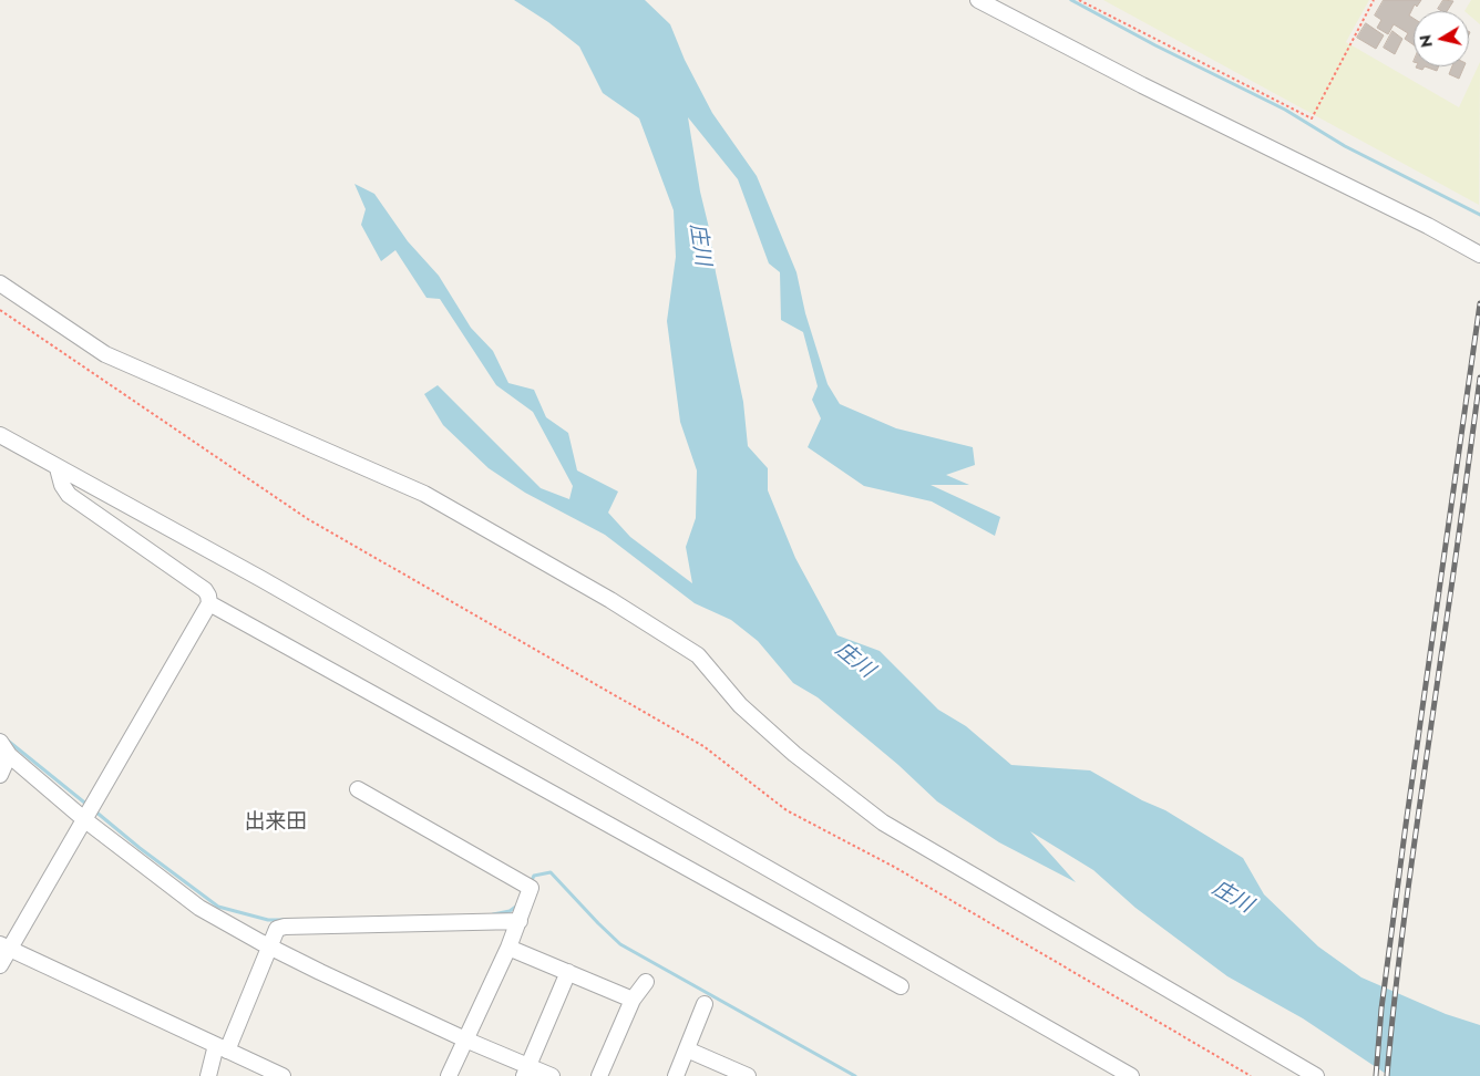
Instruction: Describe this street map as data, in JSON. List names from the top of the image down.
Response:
{
  "districts": ["出来田"],
  "water": ["庄川"],
  "north": "left"
}
